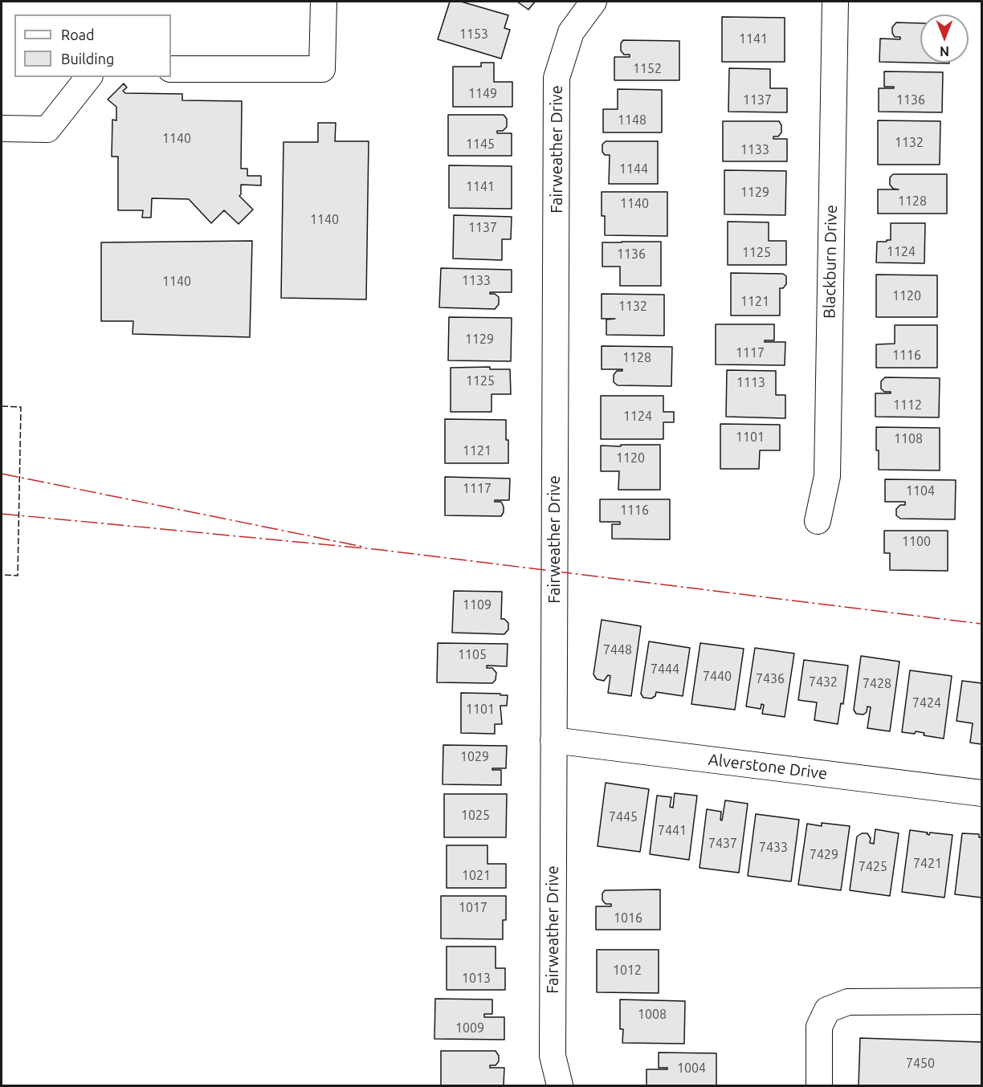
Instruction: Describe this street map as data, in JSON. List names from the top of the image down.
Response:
{
  "streets": {
    "street": ["Fairweather Drive", "Blackburn Drive", "Alverstone Drive"]
  },
  "crossings": [
    ["Fairweather Drive", "Alverstone Drive"]
  ],
  "house_numbers": [
    "1153",
    "1141",
    "1152",
    "1149",
    "1137",
    "1136",
    "1148",
    "1140",
    "1132",
    "1145",
    "1133",
    "1144",
    "1141",
    "1129",
    "1128",
    "1140",
    "1140",
    "1137",
    "1124",
    "1125",
    "1136",
    "1133",
    "1140",
    "1120",
    "1121",
    "1132",
    "1129",
    "1117",
    "1116",
    "1128",
    "1125",
    "1113",
    "1112",
    "1124",
    "1101",
    "1108",
    "1121",
    "1120",
    "1117",
    "1104",
    "1116",
    "1100",
    "1109",
    "7448",
    "1105",
    "7444",
    "7440",
    "7436",
    "7432",
    "7428",
    "7424",
    "1101",
    "1029",
    "1025",
    "7445",
    "7441",
    "7437",
    "7433",
    "7429",
    "7421",
    "7425",
    "1021",
    "1017",
    "1016",
    "1012",
    "1013",
    "1008",
    "1009",
    "7450",
    "1004"
  ],
  "legend": ["Road", "Building"],
  "north": "bottom"
}
